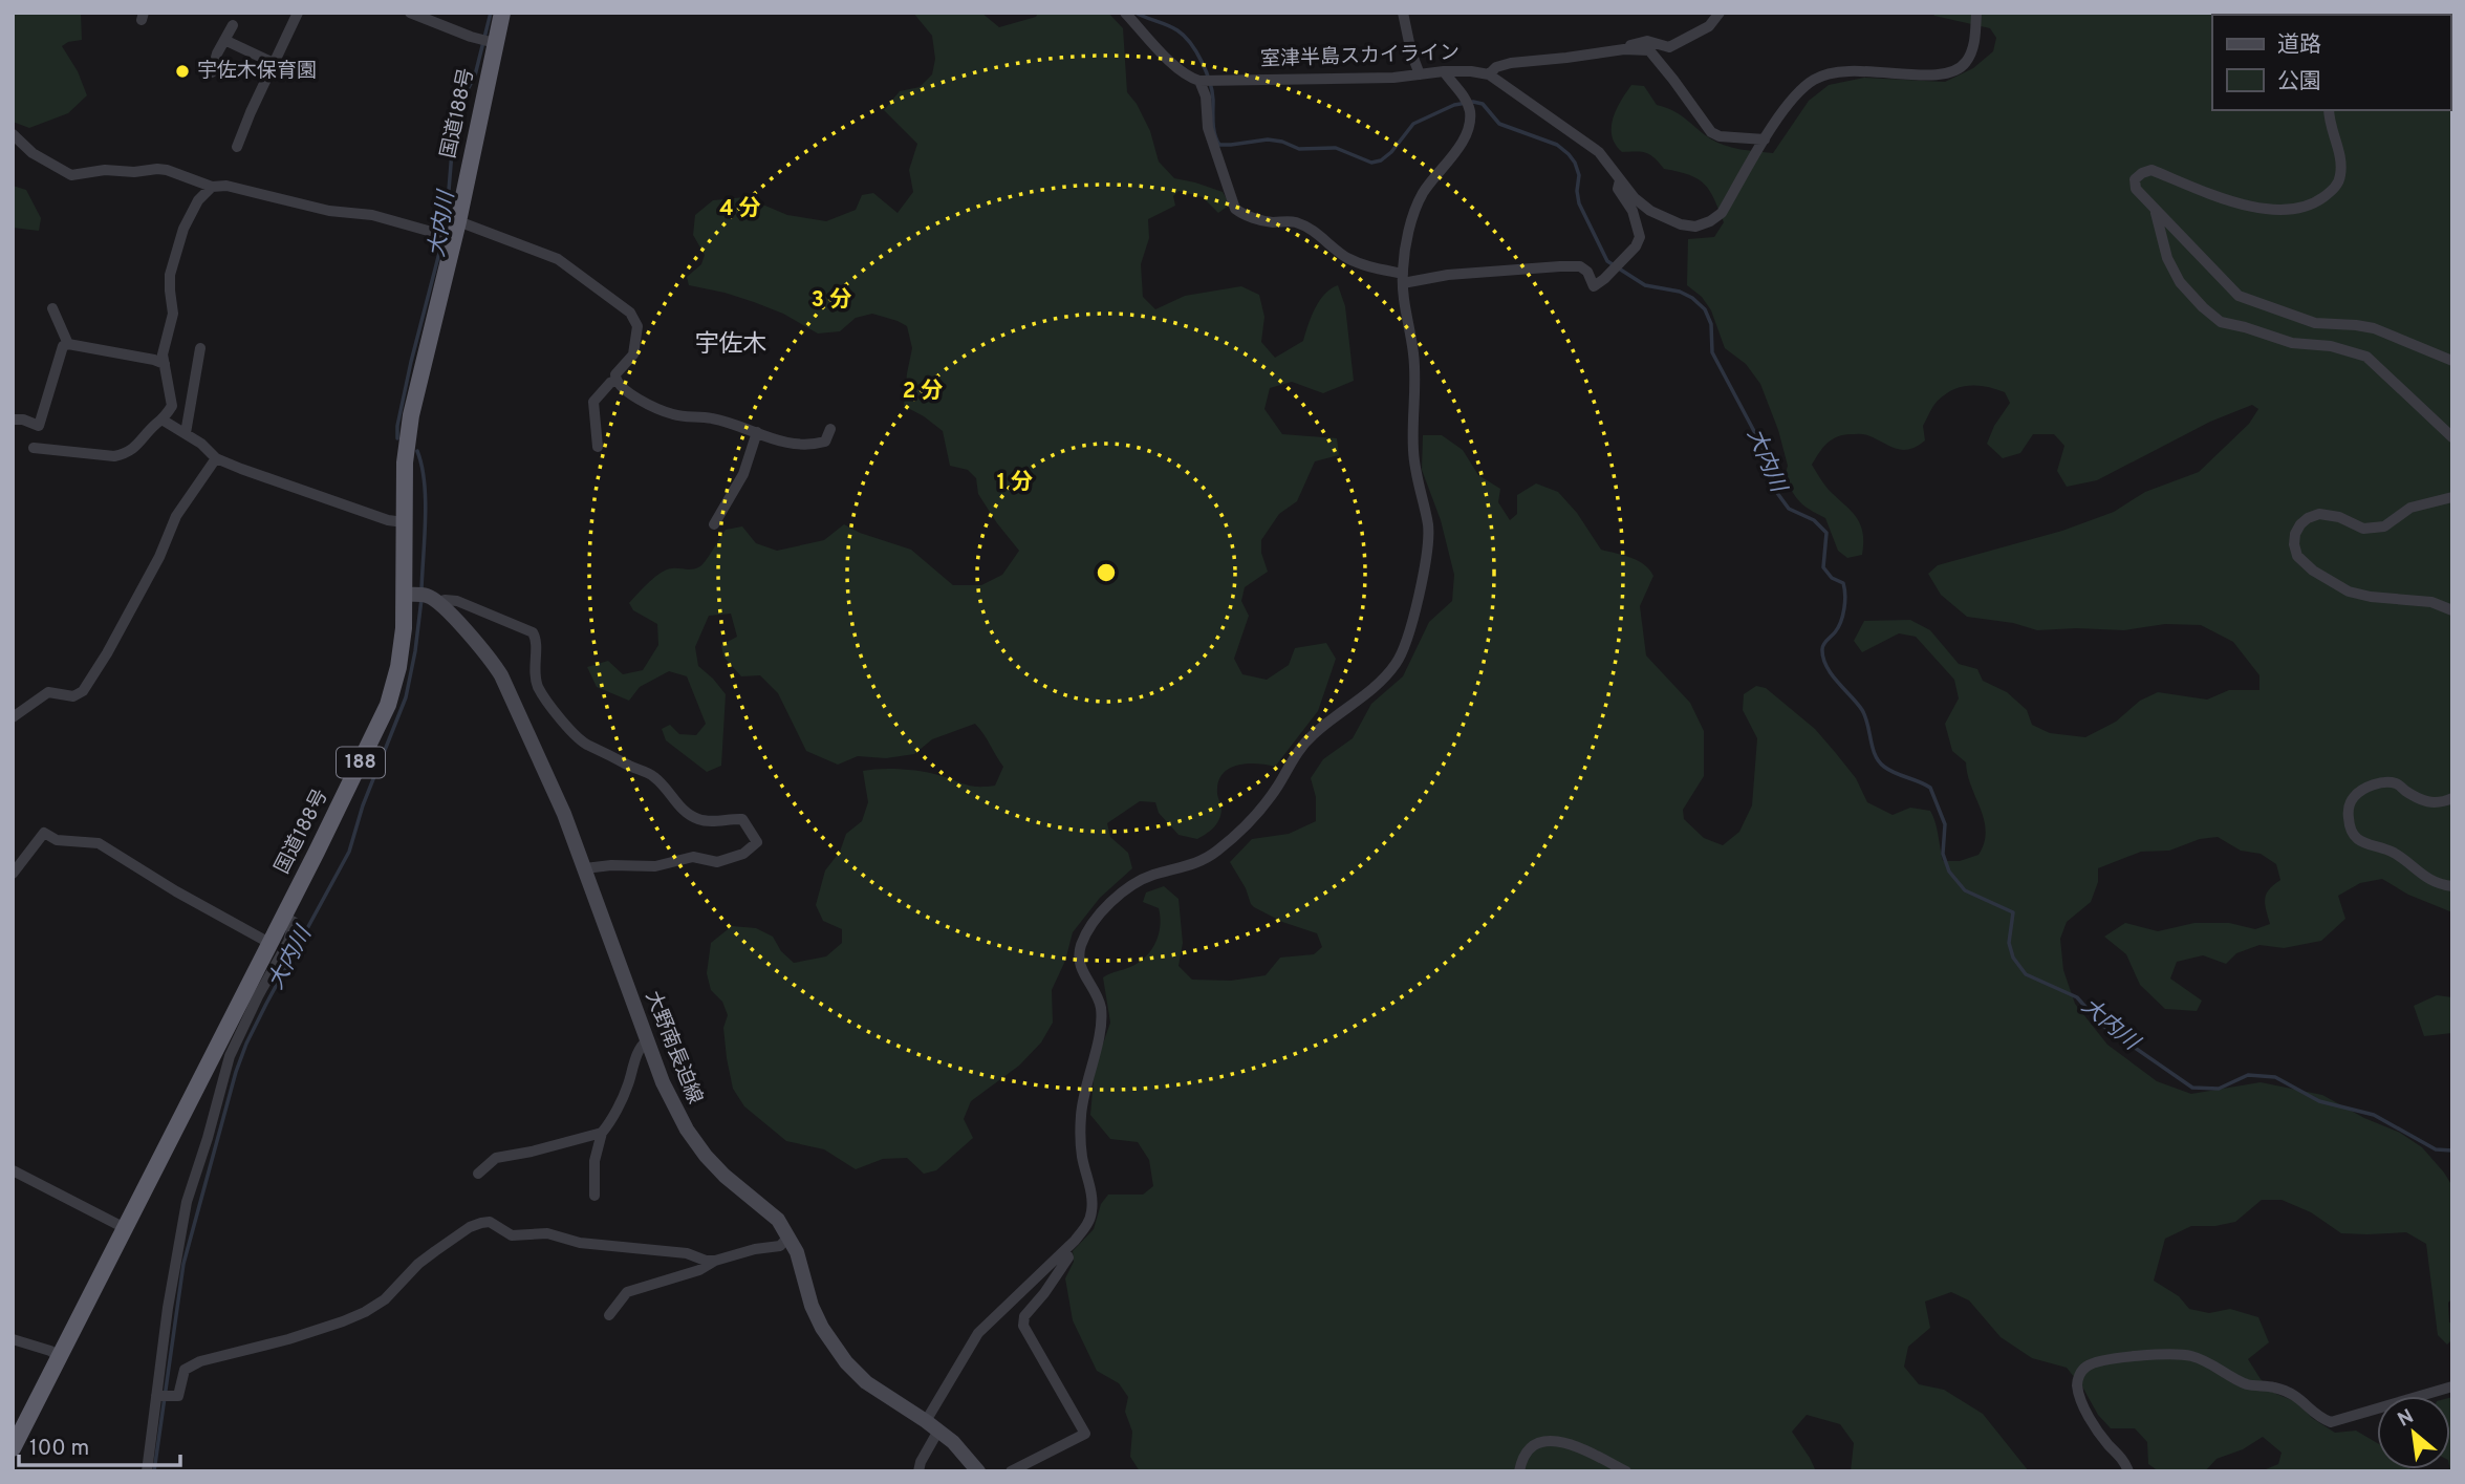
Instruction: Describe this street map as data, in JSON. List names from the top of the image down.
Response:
{
  "streets": {
    "highway": ["国道188号", "188"],
    "main road": ["大野南長迫線"],
    "street": ["室津半島スカイライン"]
  },
  "crossings": [
    ["国道188号", "大野南長迫線"]
  ],
  "districts": ["宇佐木"],
  "water": ["大内川"],
  "places": ["宇佐木保育園"],
  "legend": ["道路", "公園"],
  "scale_bar": "100 m",
  "north": "top left",
  "rings": [
    "4 分",
    "3 分",
    "2 分",
    "1 分"
  ]
}
